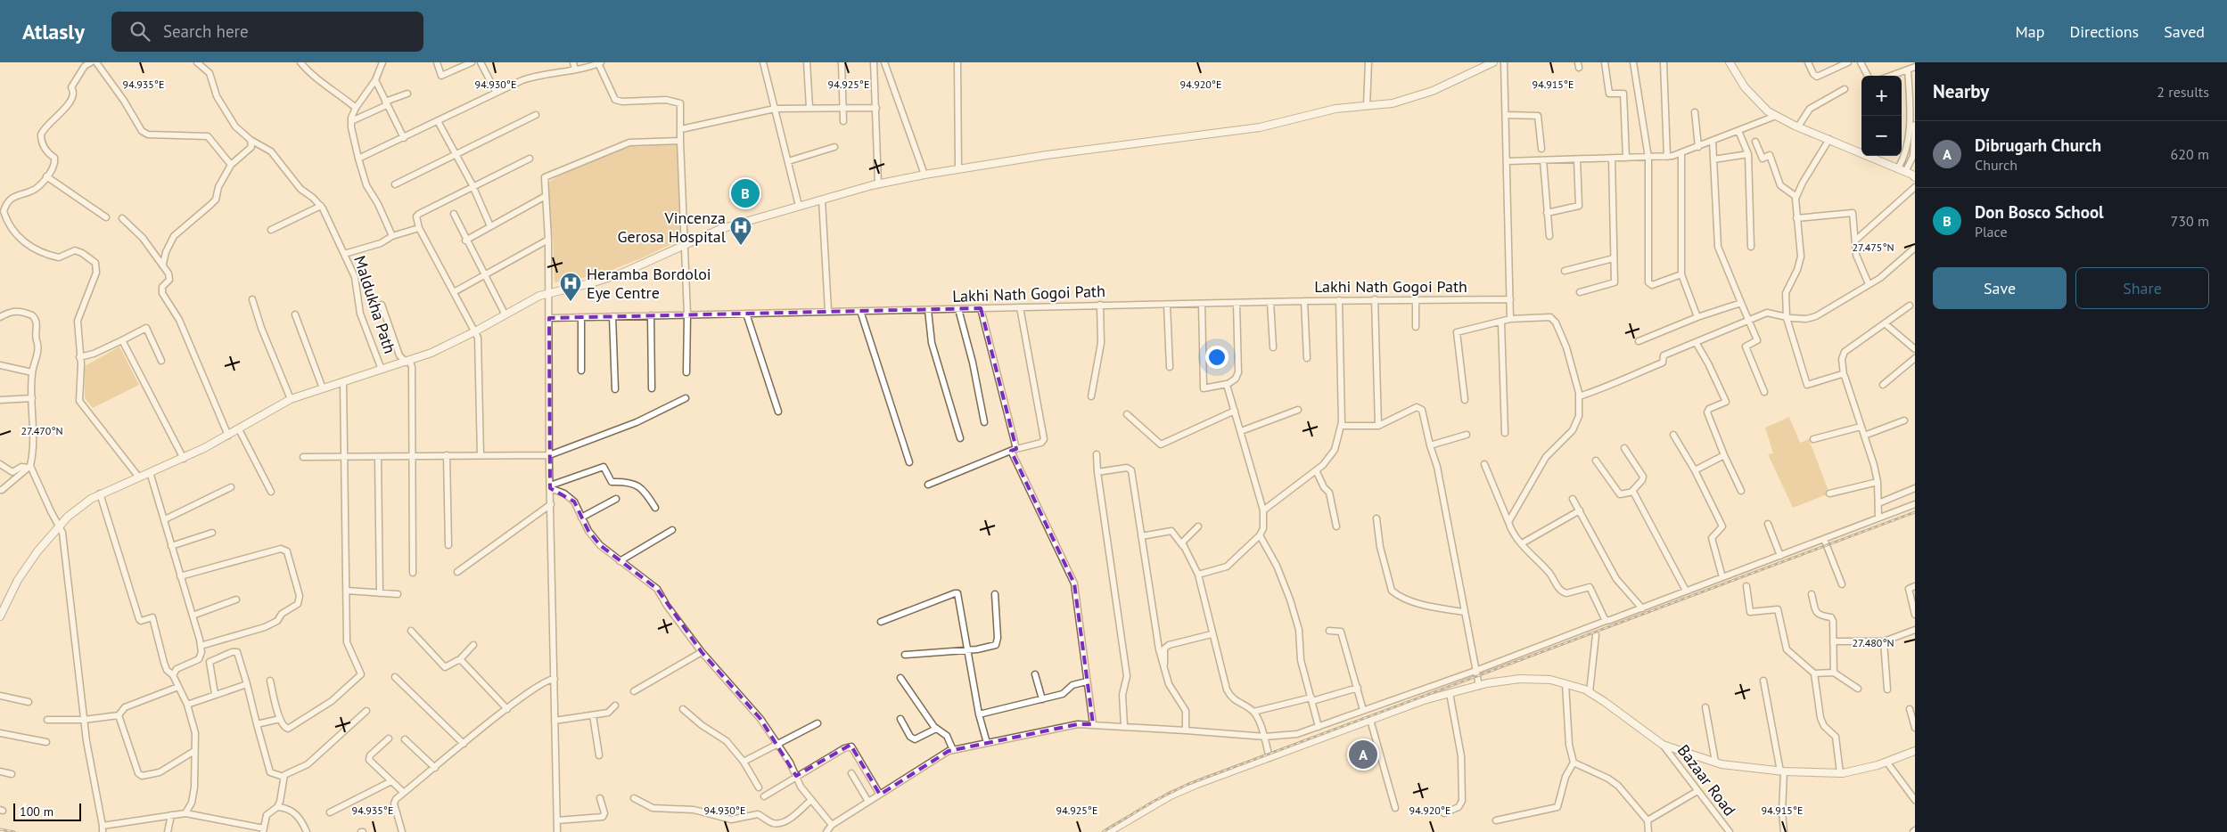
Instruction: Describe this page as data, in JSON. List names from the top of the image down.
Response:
{
  "streets": {
    "street": ["Lakhi Nath Gogoi Path", "Maldukha Path", "Bazaar Road"]
  },
  "places": {
    "hospital": ["Vincenza Gerosa Hospital", "Heramba Bordoloi Eye Centre"]
  },
  "scale_bar": "100 m",
  "page": {
    "header": "Atlasly",
    "search": "Search here",
    "nav": ["Map", "Directions", "Saved"],
    "heading": ["Nearby", "2 results"],
    "map_buttons": ["+", "−"],
    "list": [
      {
        "mark": "A",
        "name": "Dibrugarh Church",
        "note": "Church",
        "value": "620 m"
      },
      {
        "mark": "B",
        "name": "Don Bosco School",
        "note": "Place",
        "value": "730 m"
      }
    ],
    "pins": ["B", "A"],
    "buttons": ["Save", "Share"],
    "scale": "100 m"
  },
  "coordinates": [
    "94.935°E",
    "94.930°E",
    "94.925°E",
    "94.920°E",
    "94.915°E",
    "27.475°N",
    "27.470°N",
    "27.480°N"
  ]
}
